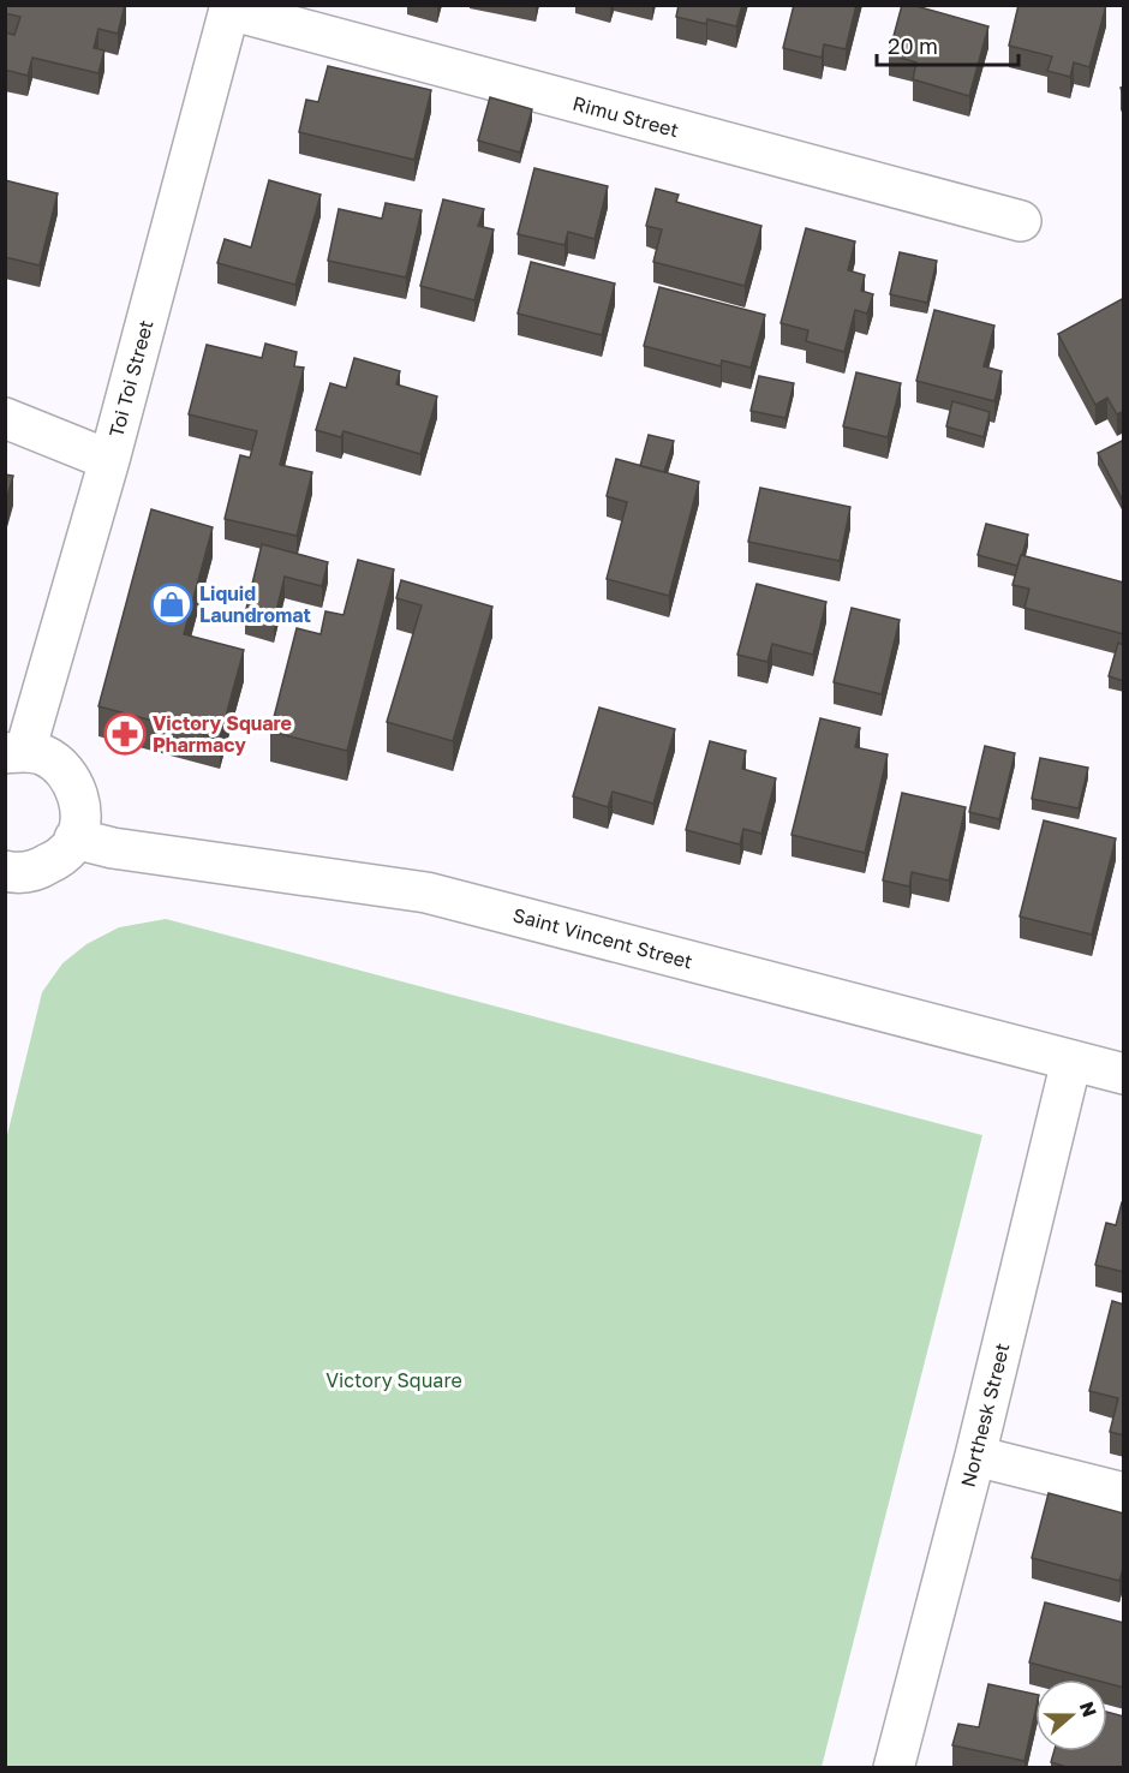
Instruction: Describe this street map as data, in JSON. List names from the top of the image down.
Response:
{
  "streets": {
    "street": [
      "Rimu Street",
      "Toi Toi Street",
      "Saint Vincent Street",
      "Northesk Street"
    ]
  },
  "crossings": [
    ["Rimu Street", "Toi Toi Street"],
    ["Saint Vincent Street", "Northesk Street"]
  ],
  "parks": ["Victory Square"],
  "places": {
    "shop": ["Liquid Laundromat"],
    "pharmacy": ["Victory Square Pharmacy"]
  },
  "scale_bar": "20 m",
  "north": "right"
}
